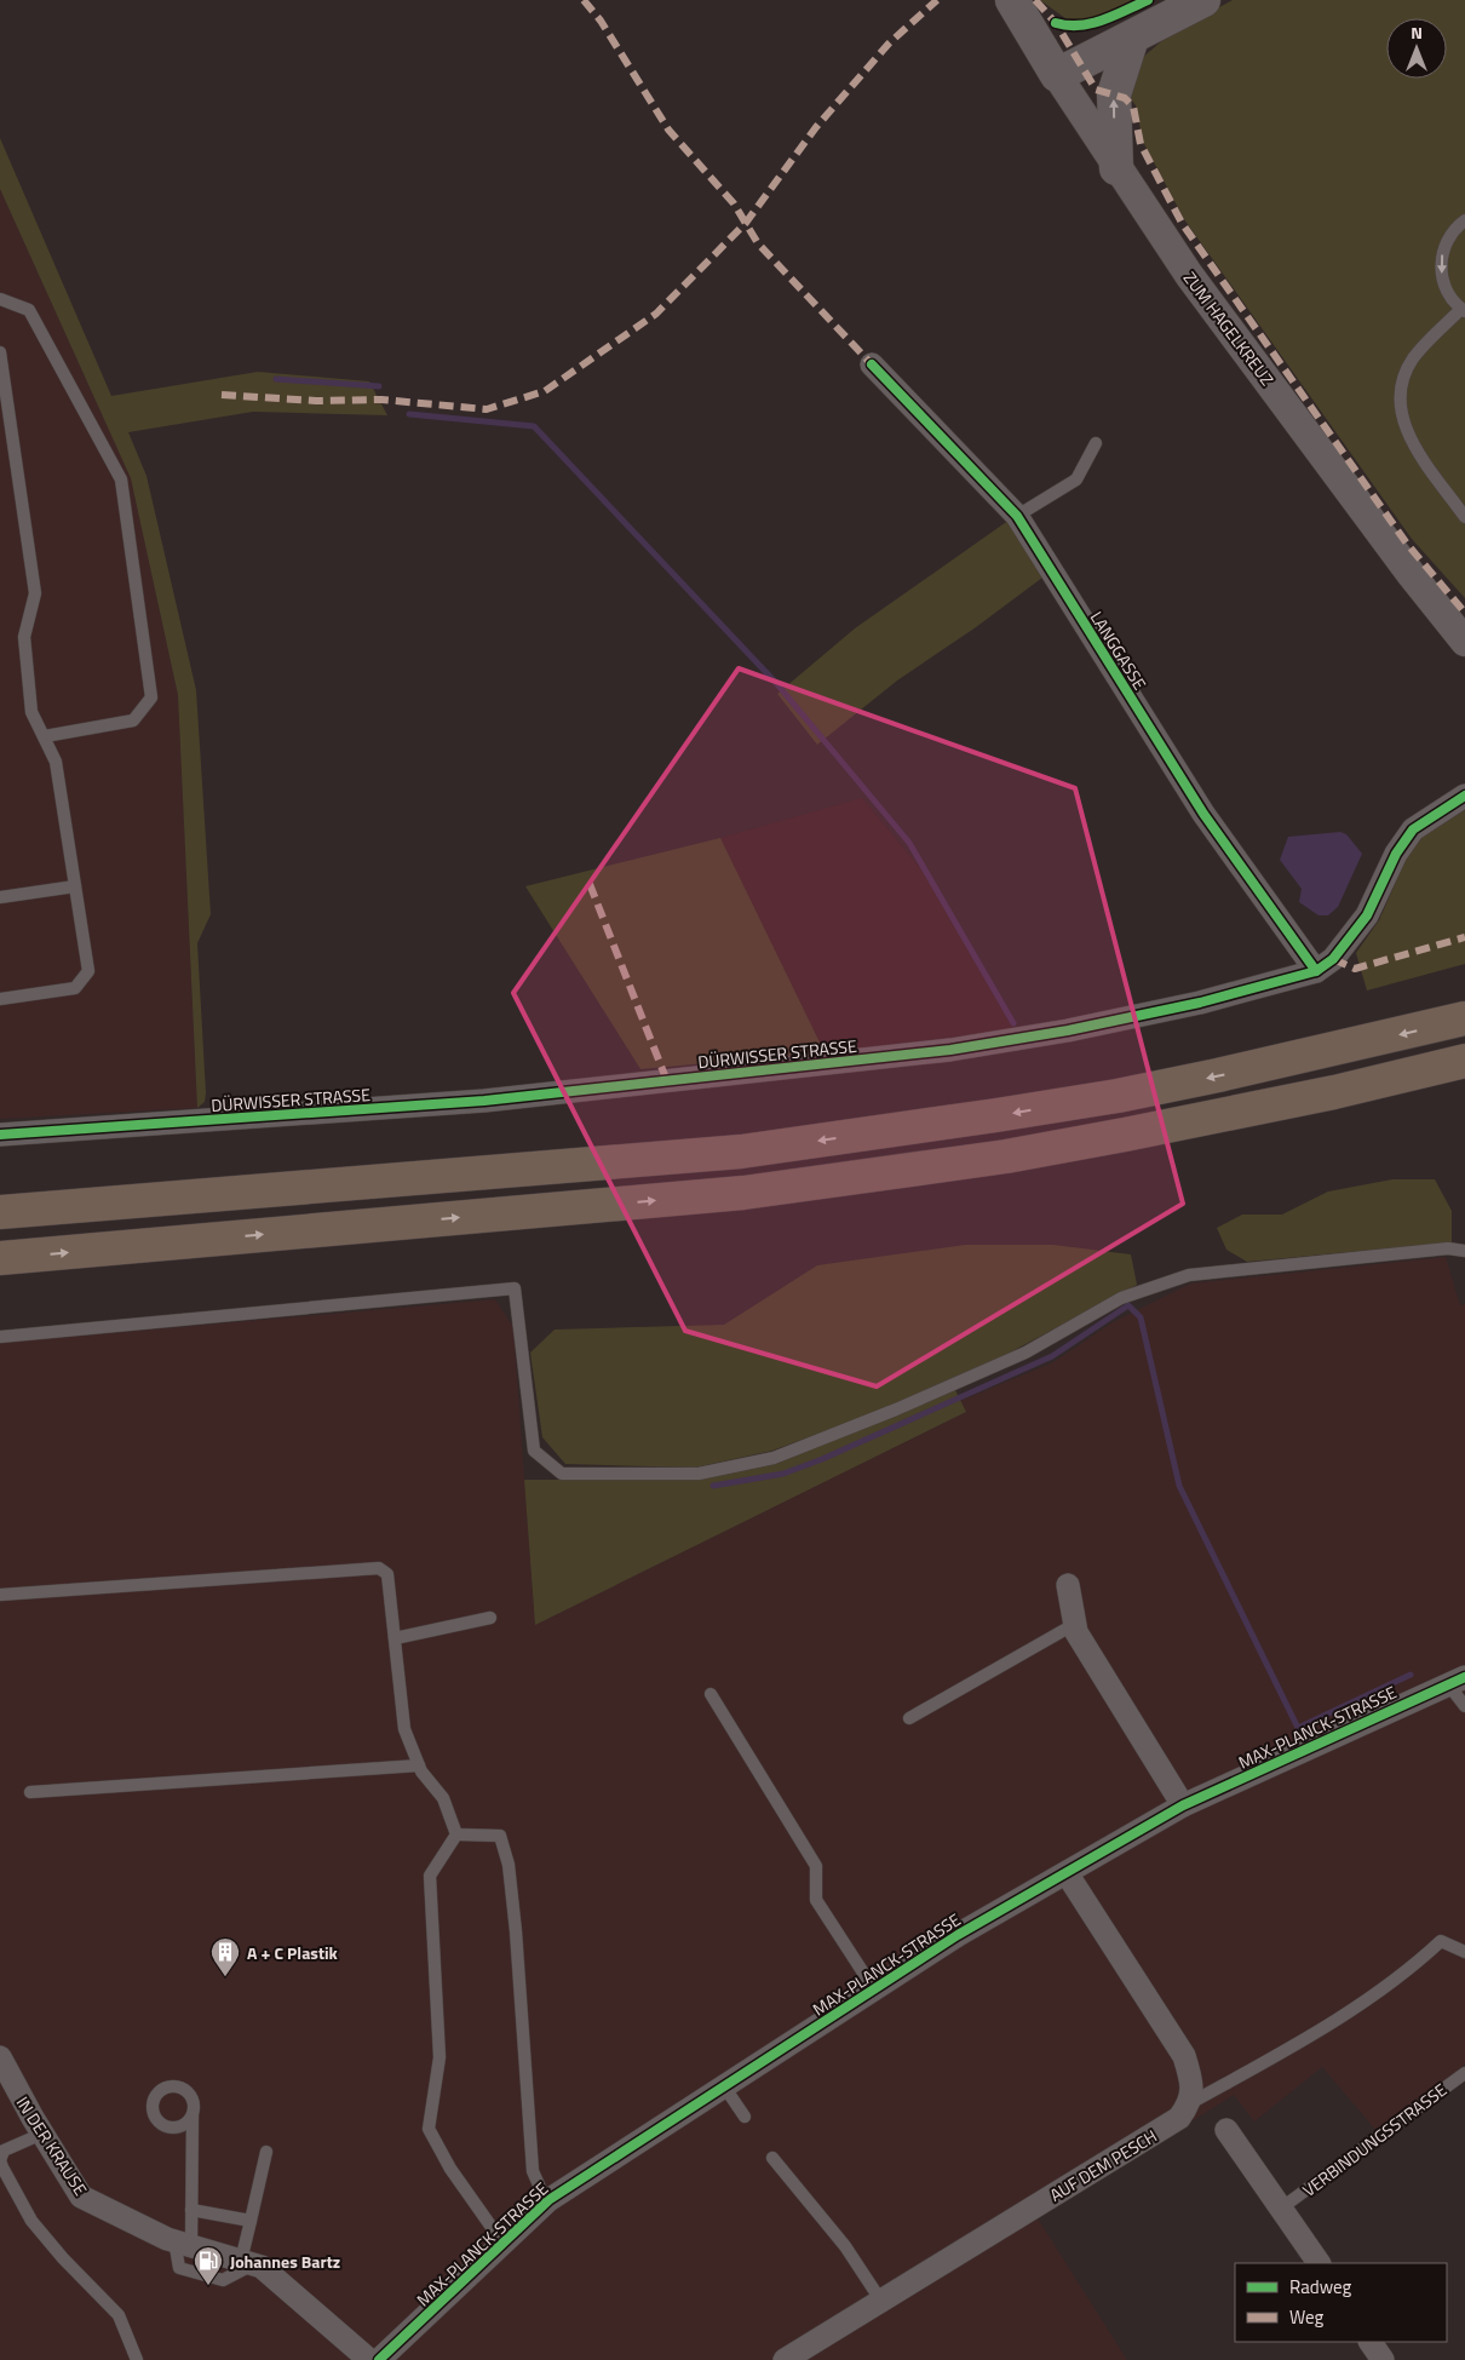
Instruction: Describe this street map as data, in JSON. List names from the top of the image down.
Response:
{
  "streets": {
    "main road": ["ZUM HAGELKREUZ"],
    "street": [
      "LANGGASSE",
      "DÜRWISSER STRASSE",
      "MAX-PLANCK-STRASSE",
      "IN DER KRAUSE",
      "AUF DEM PESCH"
    ],
    "lane": ["VERBINDUNGSSTRASSE"]
  },
  "crossings": [
    ["LANGGASSE", "DÜRWISSER STRASSE"]
  ],
  "places": {
    "building": ["A + C Plastik"],
    "fuel station": ["Johannes Bartz"]
  },
  "legend": ["Radweg", "Weg"],
  "north": "top"
}
